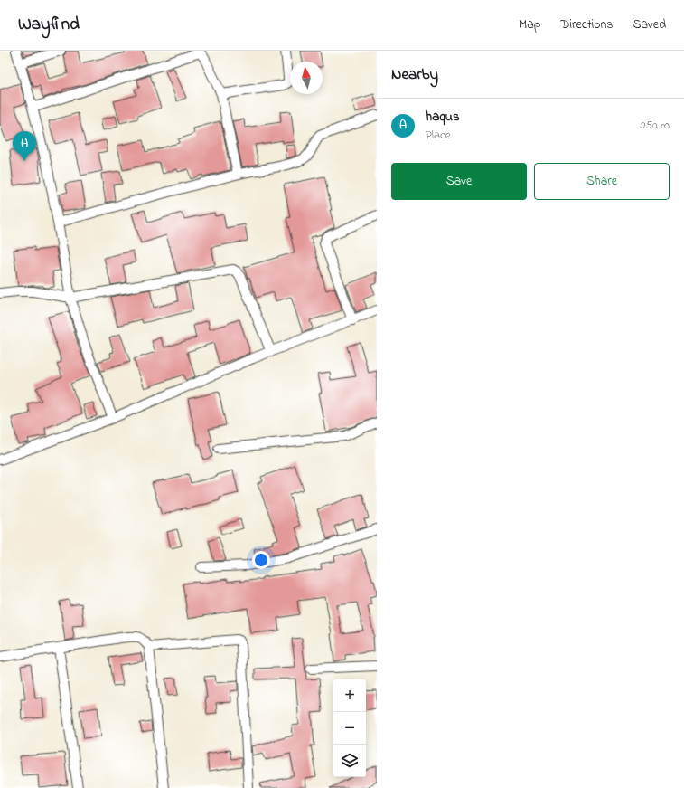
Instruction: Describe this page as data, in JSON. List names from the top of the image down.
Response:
{
  "north": "top",
  "page": {
    "header": "Wayfind",
    "nav": ["Map", "Directions", "Saved"],
    "heading": "Nearby",
    "list": [
      {
        "mark": "A",
        "name": "haqus",
        "note": "Place",
        "value": "250 m"
      }
    ],
    "pins": "A",
    "buttons": ["Save", "Share"],
    "map_buttons": ["+", "−"]
  }
}
